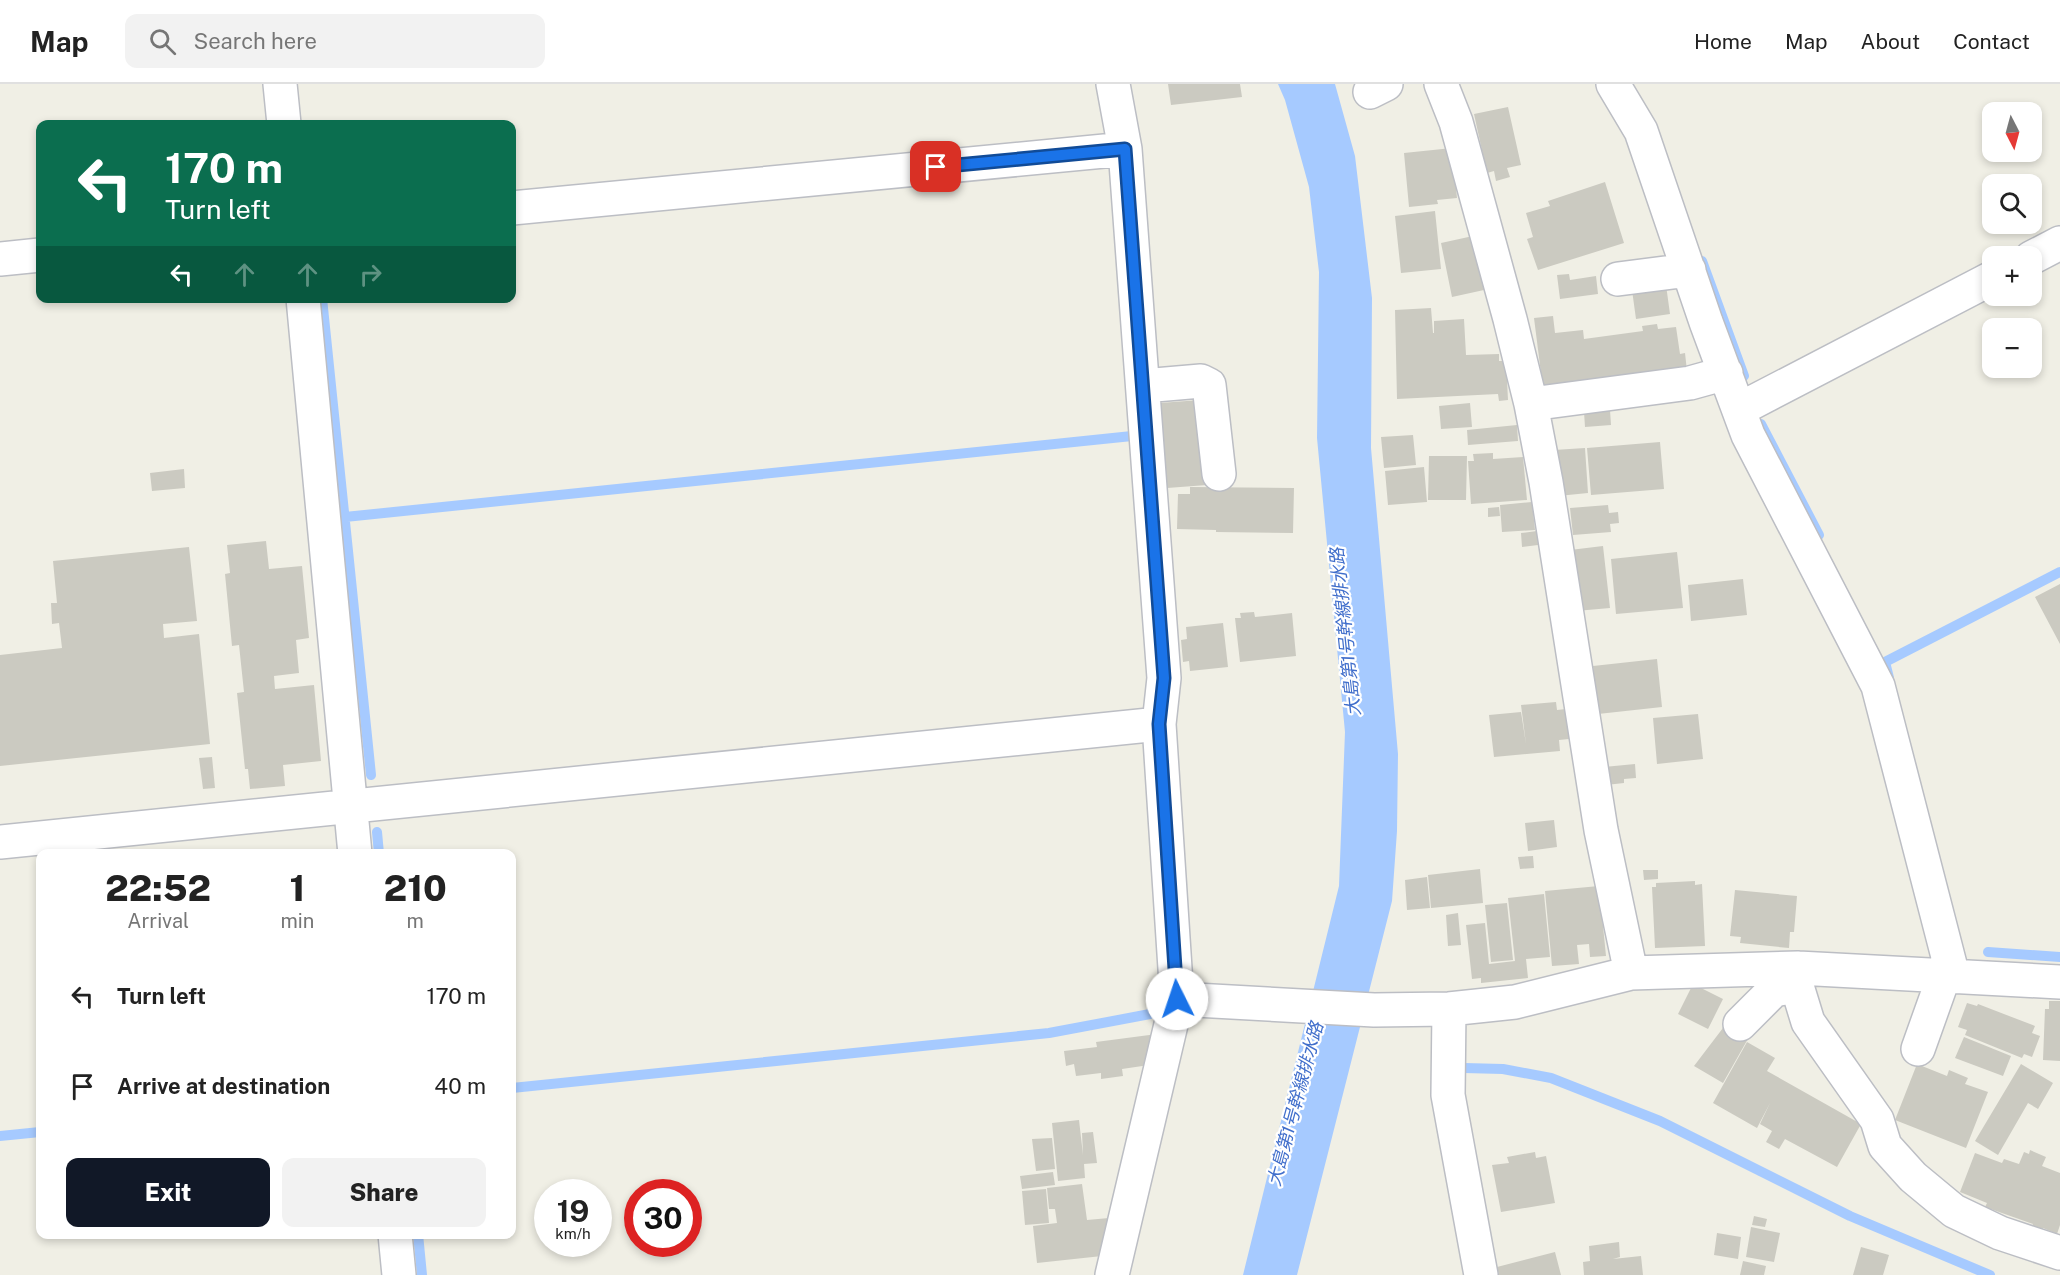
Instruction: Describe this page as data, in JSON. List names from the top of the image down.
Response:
{
  "water": ["大島第1号幹線排水路"],
  "north": "bottom",
  "page": {
    "header": "Map",
    "search": "Search here",
    "nav": [
      "Home",
      "Map",
      "About",
      "Contact"
    ],
    "map_buttons": ["+", "−"],
    "turn": ["170 m", "Turn left"],
    "eta": [
      "22:52",
      "Arrival",
      "1",
      "min",
      "210",
      "m"
    ],
    "list": [
      {
        "name": "Turn left",
        "value": "170 m"
      },
      {
        "name": "Arrive at destination",
        "value": "40 m"
      }
    ],
    "buttons": ["Exit", "Share"],
    "speed": "19 km/h",
    "limit": "30"
  }
}
